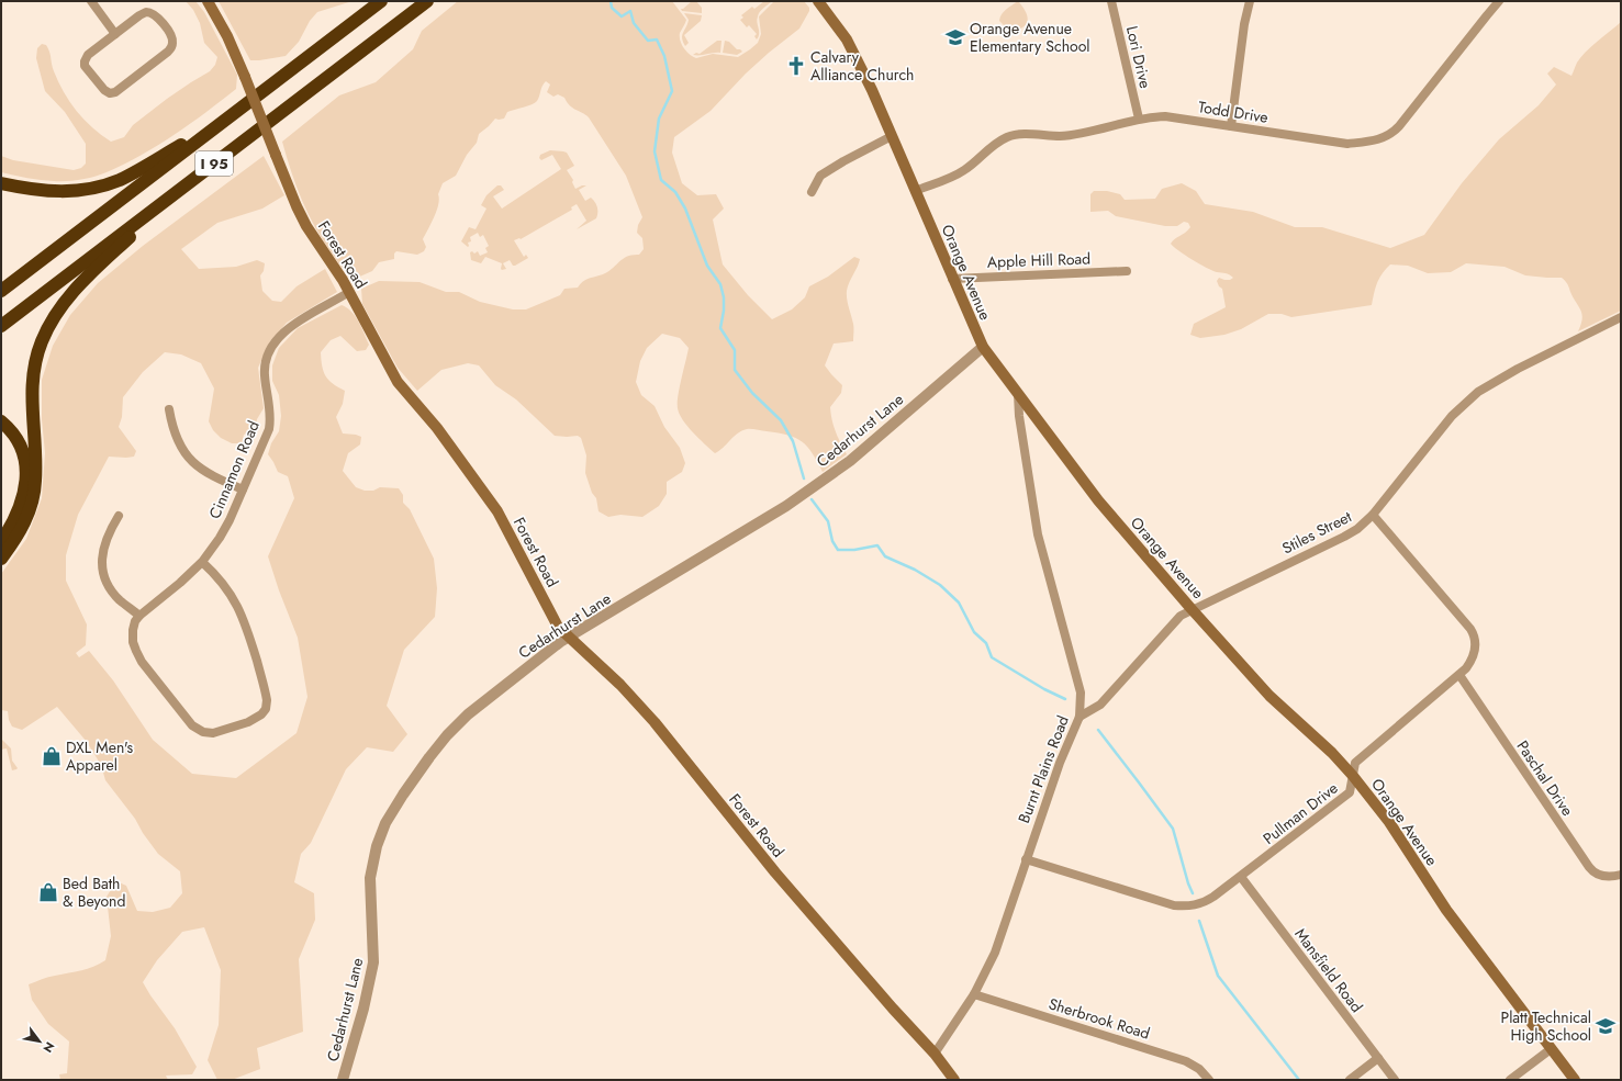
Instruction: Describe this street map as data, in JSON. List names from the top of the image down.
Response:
{
  "streets": {
    "highway": ["I 95"],
    "main road": ["Forest Road", "Orange Avenue"],
    "street": [
      "Lori Drive",
      "Todd Drive",
      "Apple Hill Road",
      "Cedarhurst Lane",
      "Cinnamon Road",
      "Stiles Street",
      "Burnt Plains Road",
      "Paschal Drive",
      "Pullman Drive",
      "Mansfield Road",
      "Sherbrook Road"
    ]
  },
  "crossings": [
    ["Lori Drive", "Todd Drive"],
    ["Todd Drive", "Orange Avenue"],
    ["Forest Road", "Cedarhurst Lane"],
    ["Forest Road", "Cinnamon Road"],
    ["Forest Road", "Burnt Plains Road"],
    ["Apple Hill Road", "Orange Avenue"],
    ["Orange Avenue", "Cedarhurst Lane"],
    ["Orange Avenue", "Stiles Street"],
    ["Orange Avenue", "Burnt Plains Road"],
    ["Orange Avenue", "Pullman Drive"],
    ["Stiles Street", "Burnt Plains Road"],
    ["Stiles Street", "Pullman Drive"],
    ["Burnt Plains Road", "Pullman Drive"],
    ["Burnt Plains Road", "Sherbrook Road"],
    ["Paschal Drive", "Pullman Drive"],
    ["Pullman Drive", "Mansfield Road"]
  ],
  "places": {
    "school or university": ["Orange Avenue Elementary School", "Platt Technical High School"],
    "church": ["Calvary Alliance Church"],
    "shop": ["DXL Men's Apparel", "Bed Bath & Beyond"]
  },
  "north": "bottom right"
}
